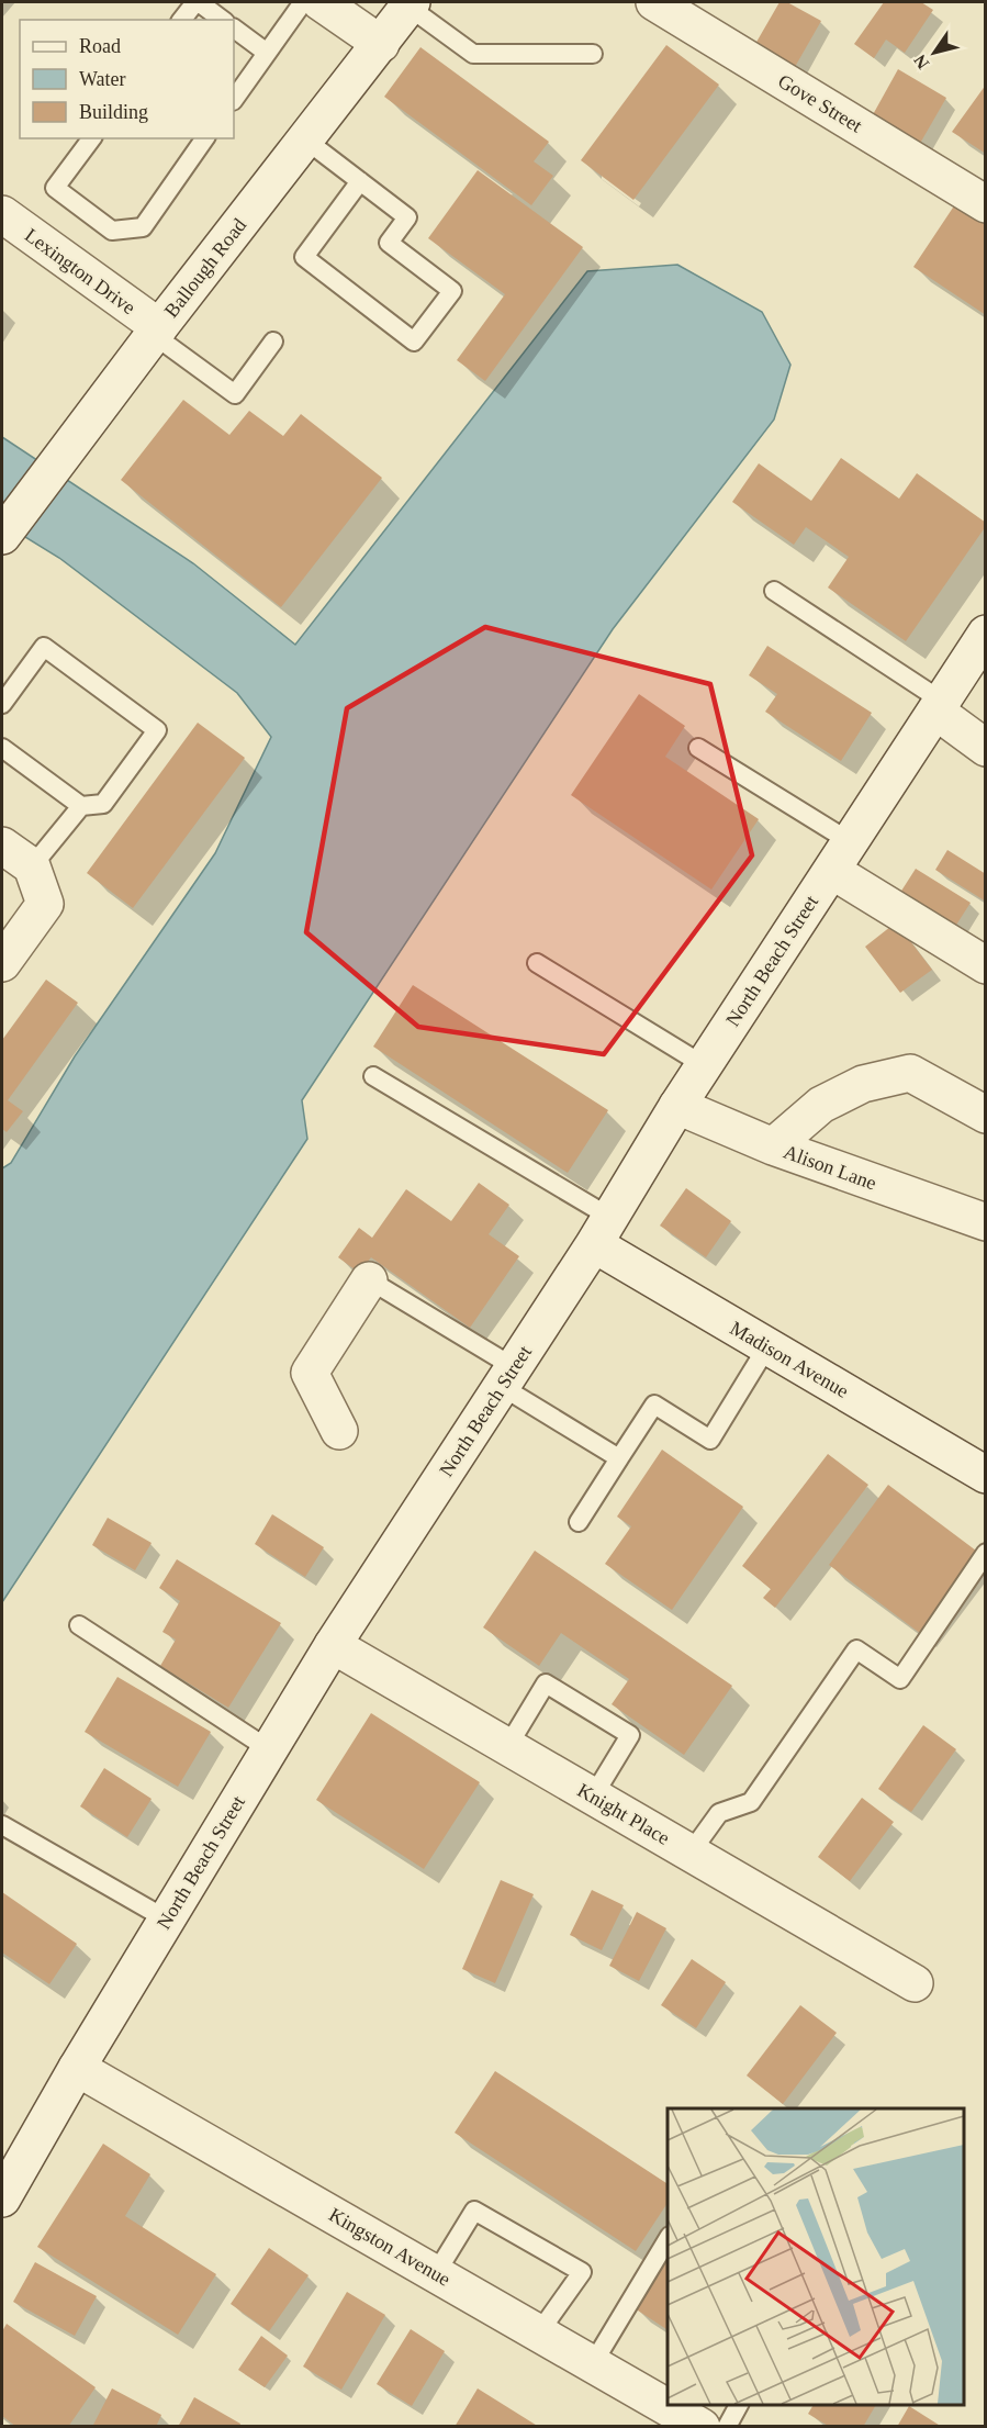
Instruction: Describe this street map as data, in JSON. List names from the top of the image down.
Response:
{
  "streets": {
    "street": [
      "Gove Street",
      "Ballough Road",
      "Lexington Drive",
      "North Beach Street",
      "Alison Lane",
      "Madison Avenue",
      "Knight Place",
      "Kingston Avenue"
    ]
  },
  "crossings": [
    ["Ballough Road", "Lexington Drive"],
    ["North Beach Street", "Alison Lane"],
    ["North Beach Street", "Madison Avenue"],
    ["North Beach Street", "Knight Place"],
    ["North Beach Street", "Kingston Avenue"]
  ],
  "legend": ["Road", "Water", "Building"],
  "north": "bottom left"
}
